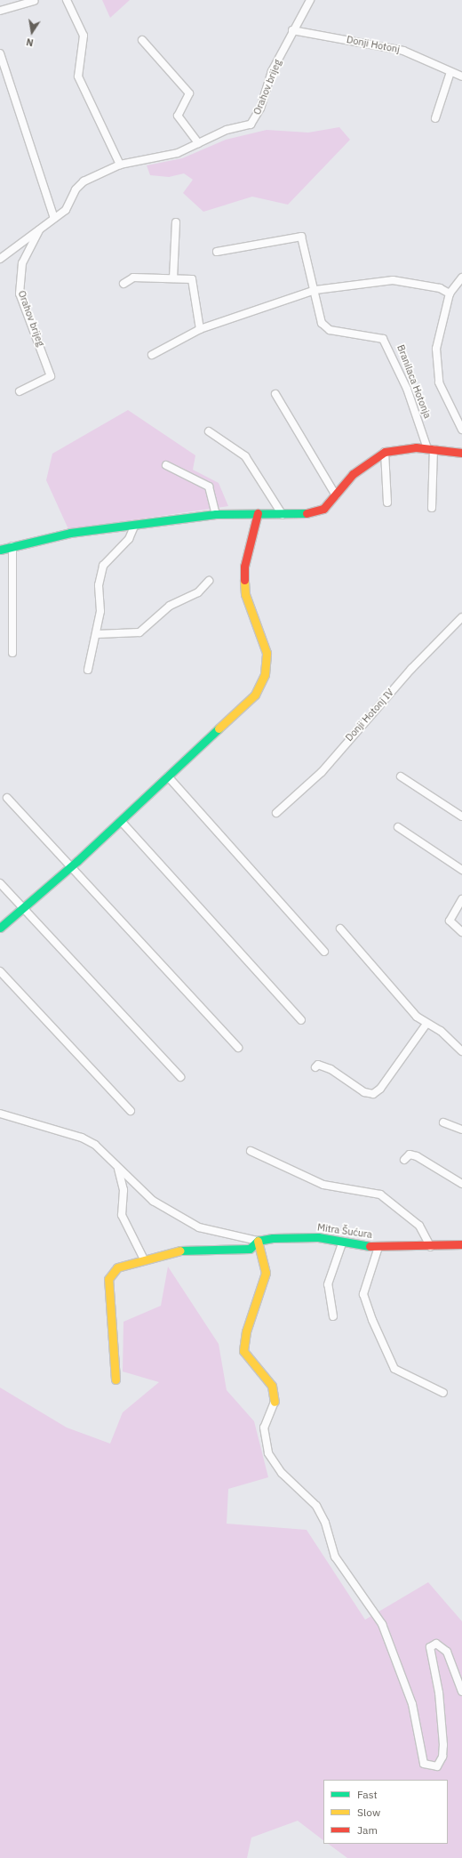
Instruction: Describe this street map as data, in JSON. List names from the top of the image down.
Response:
{
  "streets": {
    "street": [
      "Donji Hotonj",
      "Orahov brijeg",
      "Branilaca Hotonja",
      "Donji Hotonj IV",
      "Mitra Šućura"
    ]
  },
  "crossings": [
    ["Donji Hotonj", "Orahov brijeg"]
  ],
  "legend": ["Fast", "Slow", "Jam"],
  "north": "bottom"
}
